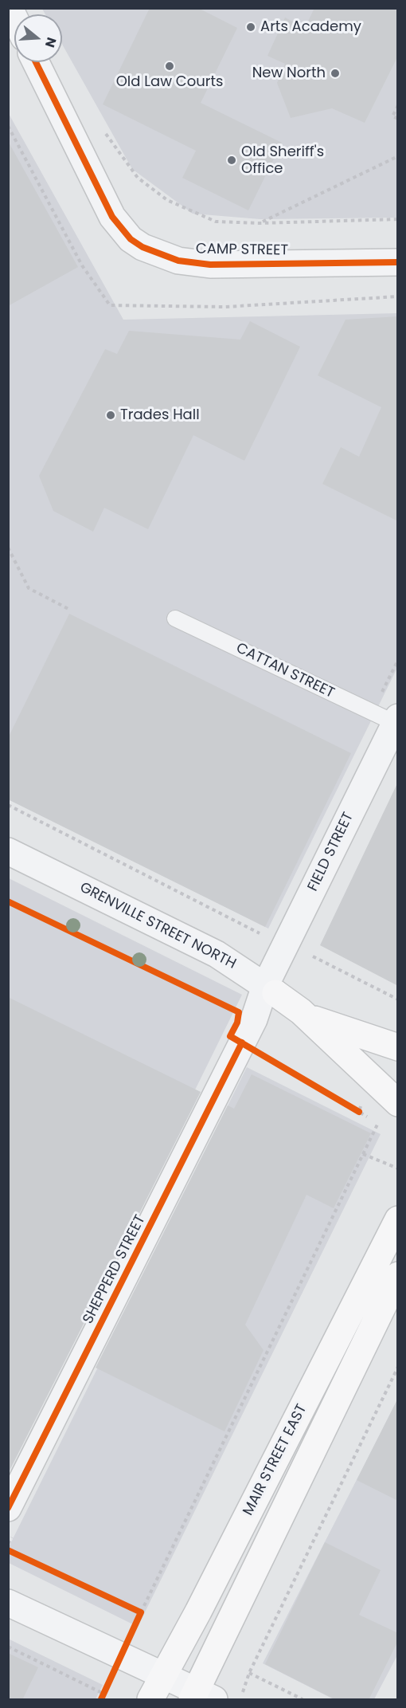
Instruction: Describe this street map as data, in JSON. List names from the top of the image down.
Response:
{
  "streets": {
    "main road": ["GRENVILLE STREET NORTH", "MAIR STREET EAST"],
    "street": ["CAMP STREET", "FIELD STREET", "SHEPPERD STREET"],
    "lane": ["CATTAN STREET"]
  },
  "crossings": [
    ["CATTAN STREET", "FIELD STREET"],
    ["FIELD STREET", "GRENVILLE STREET NORTH"],
    ["FIELD STREET", "SHEPPERD STREET"],
    ["GRENVILLE STREET NORTH", "SHEPPERD STREET"]
  ],
  "places": [
    "Arts Academy",
    "Old Law Courts",
    "New North",
    "Old Sheriff's Office",
    "Trades Hall"
  ],
  "north": "right"
}
